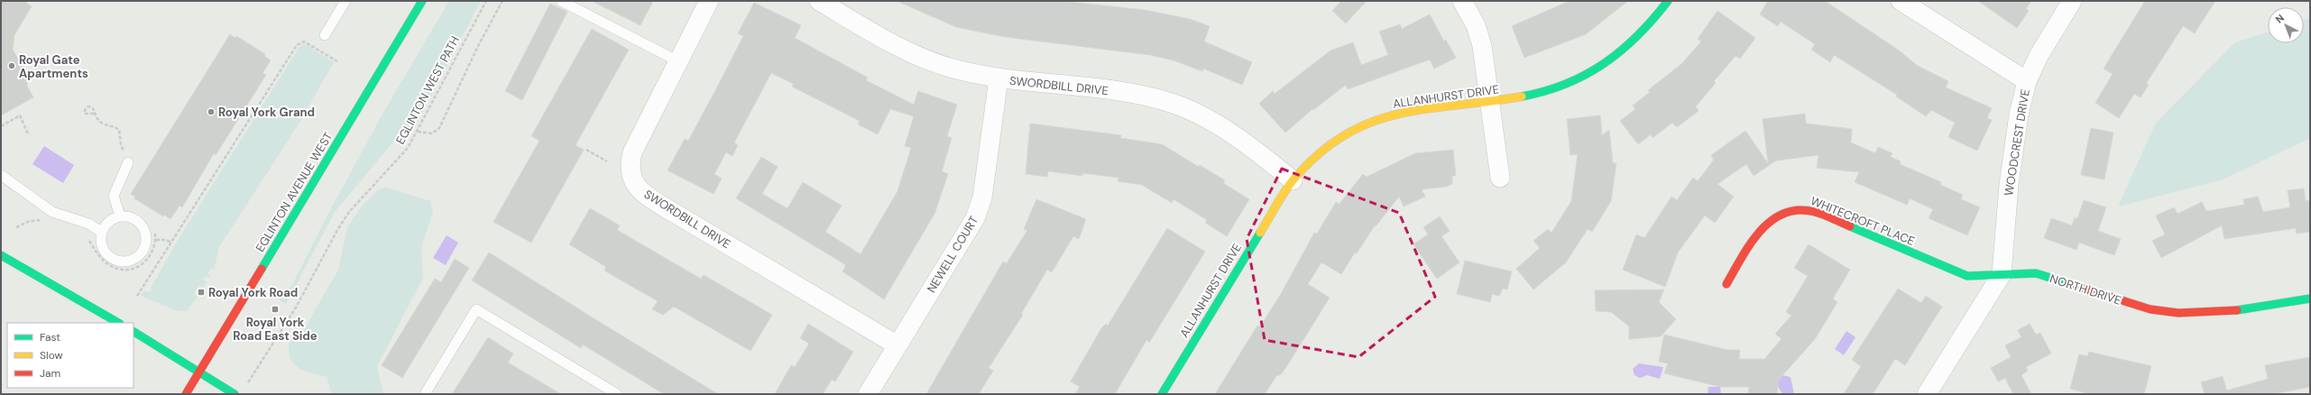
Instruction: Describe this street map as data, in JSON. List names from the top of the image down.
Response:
{
  "streets": {
    "street": [
      "SWORDBILL DRIVE",
      "ALLANHURST DRIVE",
      "WOODCREST DRIVE",
      "EGLINTON AVENUE WEST",
      "WHITECROFT PLACE",
      "NEWELL COURT",
      "NORTH DRIVE"
    ],
    "path": ["EGLINTON WEST PATH"]
  },
  "crossings": [
    ["SWORDBILL DRIVE", "ALLANHURST DRIVE"],
    ["SWORDBILL DRIVE", "NEWELL COURT"],
    ["WOODCREST DRIVE", "WHITECROFT PLACE"],
    ["WOODCREST DRIVE", "NORTH DRIVE"],
    ["WHITECROFT PLACE", "NORTH DRIVE"]
  ],
  "places": {
    "other": ["Royal Gate Apartments", "Royal York Grand"],
    "transit": ["Royal York Road", "Royal York Road East Side"]
  },
  "legend": ["Fast", "Slow", "Jam"],
  "north": "top left"
}
